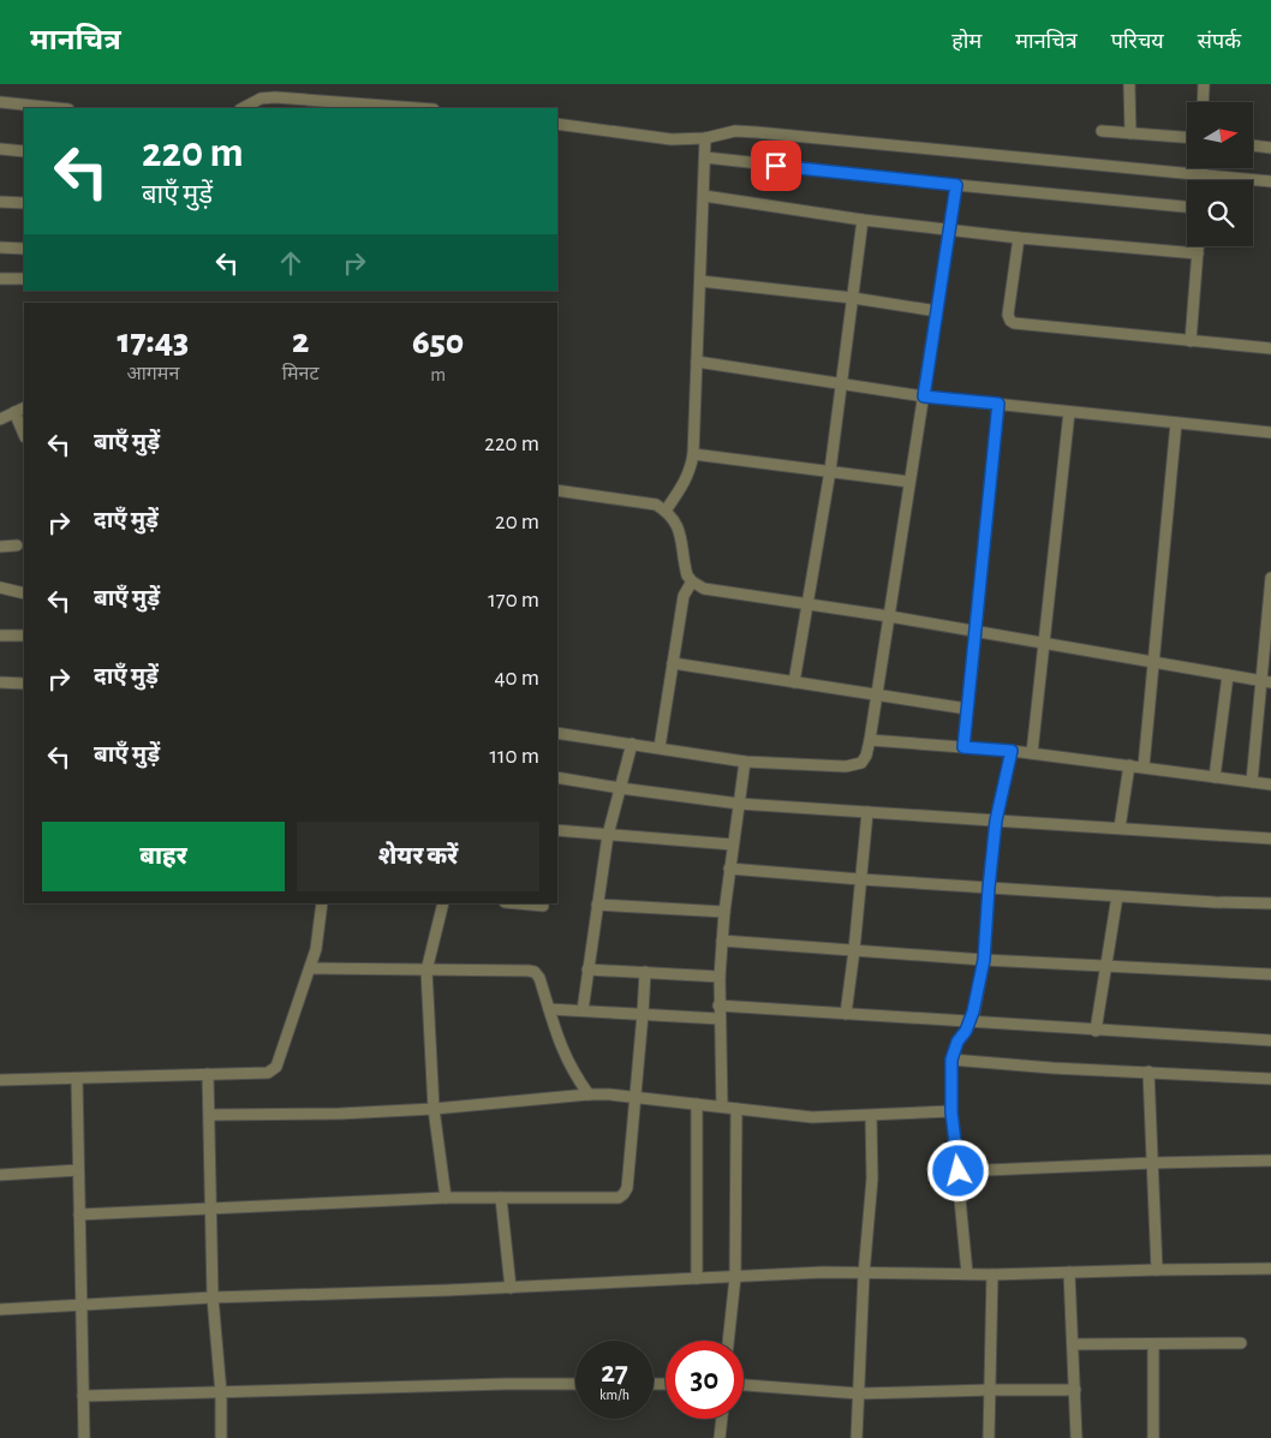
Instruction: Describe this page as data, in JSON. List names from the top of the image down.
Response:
{
  "north": "right",
  "page": {
    "header": "मानचित्र",
    "nav": [
      "होम",
      "मानचित्र",
      "परिचय",
      "संपर्क"
    ],
    "turn": ["220 m", "बाएँ मुड़ें"],
    "eta": [
      "17:43",
      "आगमन",
      "2",
      "मिनट",
      "650",
      "m"
    ],
    "list": [
      {
        "name": "बाएँ मुड़ें",
        "value": "220 m"
      },
      {
        "name": "दाएँ मुड़ें",
        "value": "20 m"
      },
      {
        "name": "बाएँ मुड़ें",
        "value": "170 m"
      },
      {
        "name": "दाएँ मुड़ें",
        "value": "40 m"
      },
      {
        "name": "बाएँ मुड़ें",
        "value": "110 m"
      }
    ],
    "buttons": ["बाहर", "शेयर करें"],
    "speed": "27 km/h",
    "limit": "30"
  }
}
